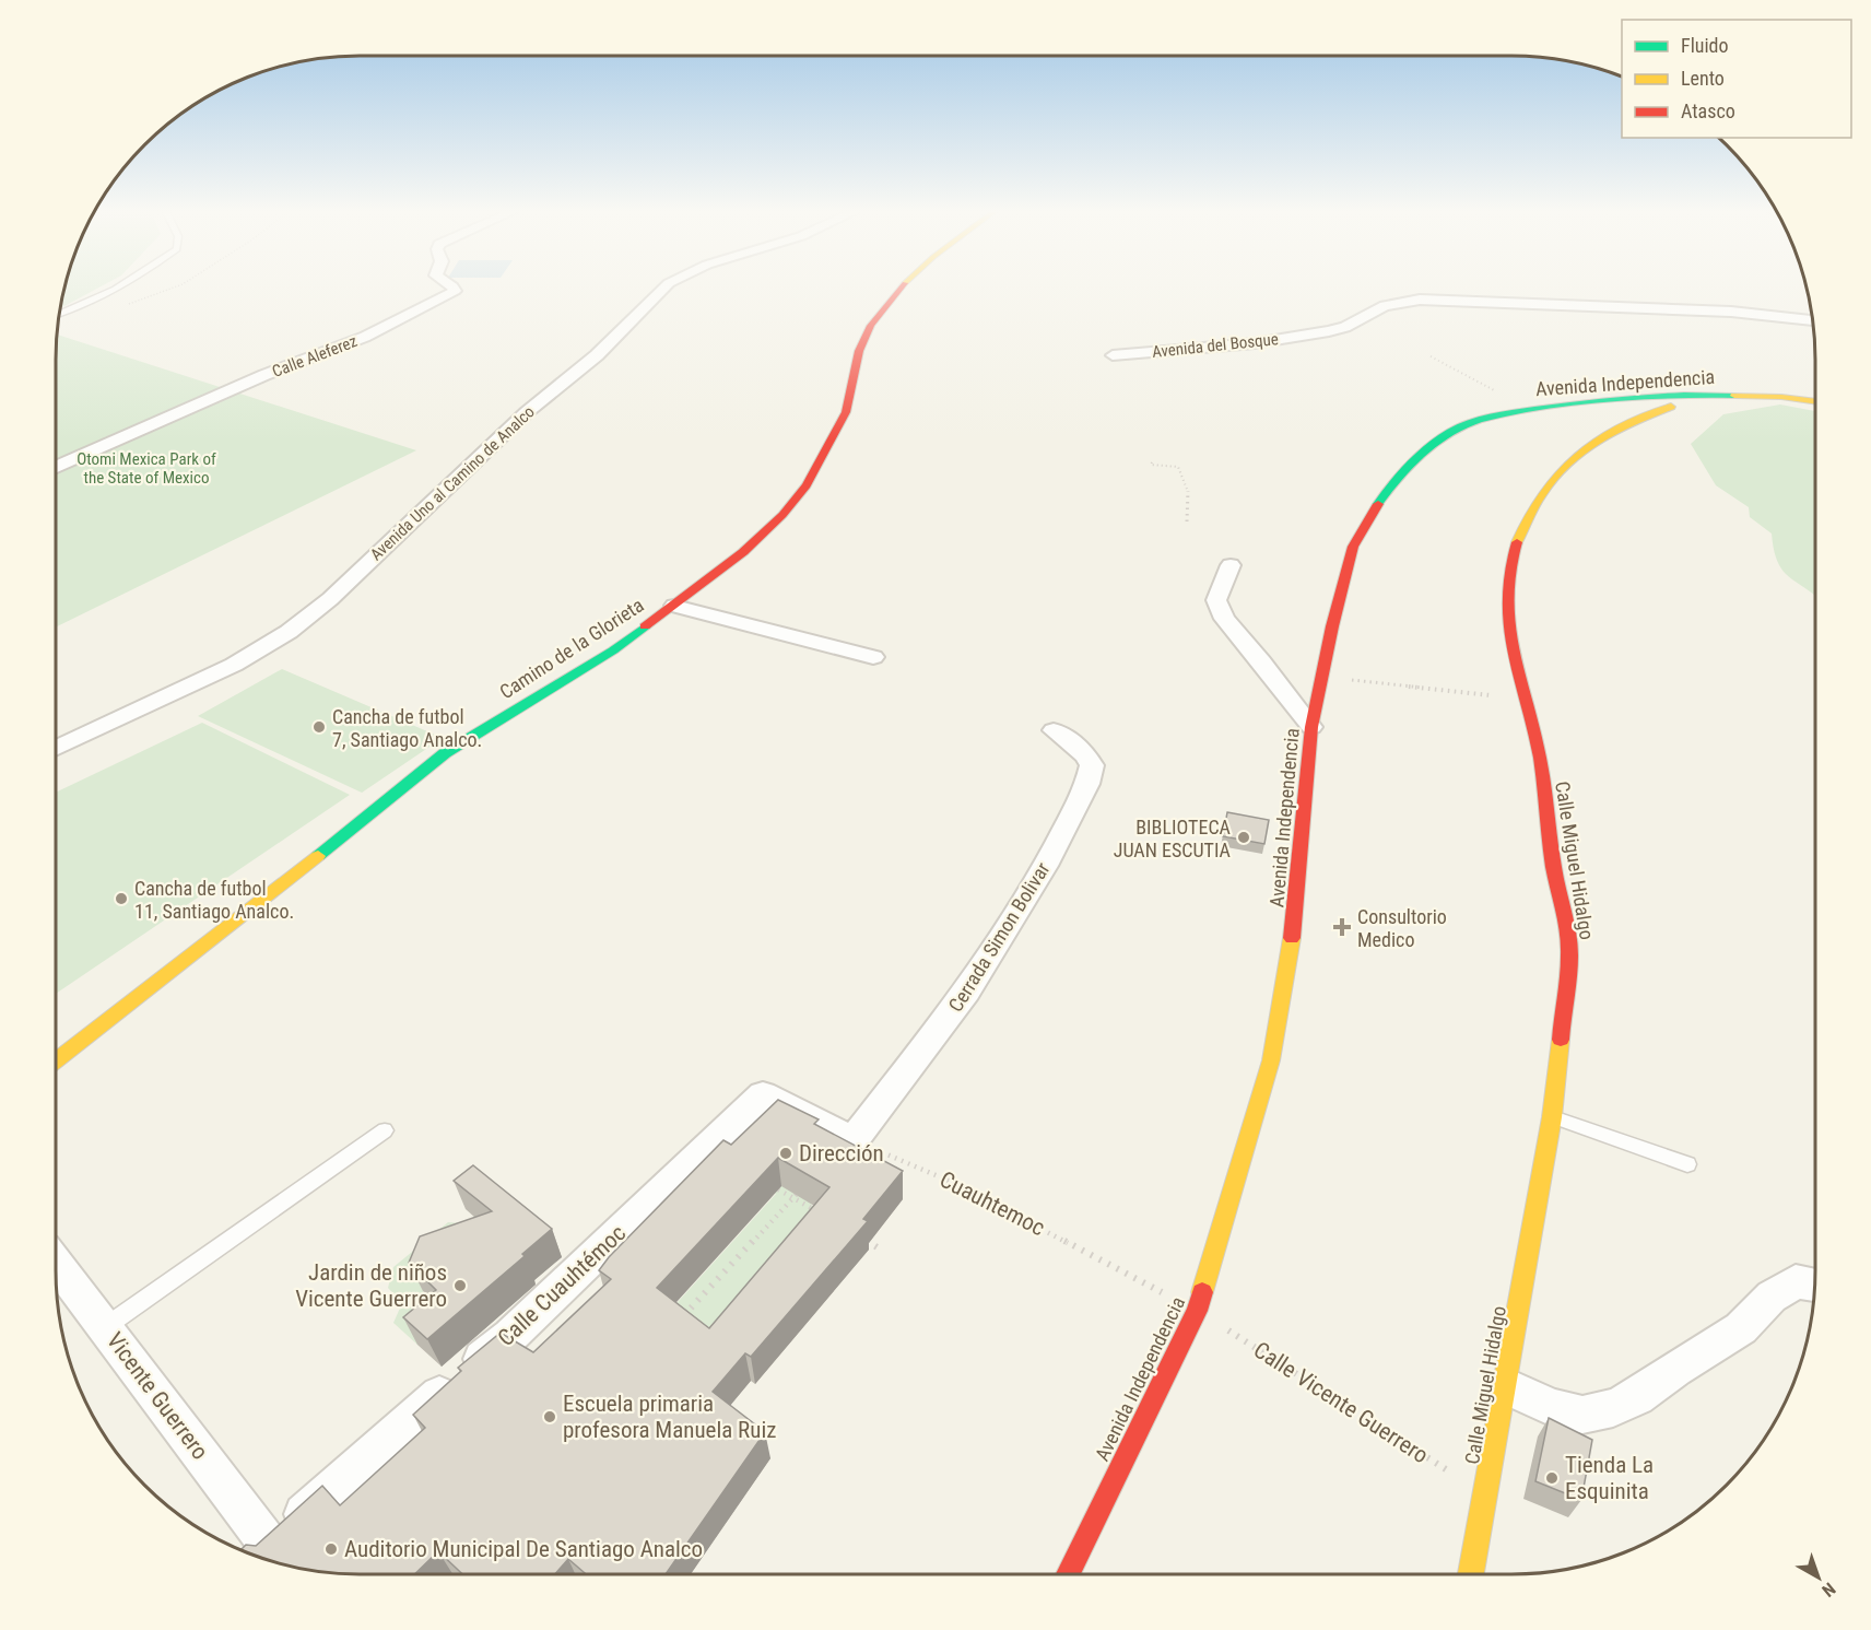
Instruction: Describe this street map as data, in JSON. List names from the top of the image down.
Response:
{
  "streets": {
    "street": [
      "Avenida del Bosque",
      "Calle Aleferez",
      "Avenida Independencia",
      "Avenida Uno al Camino de Analco",
      "Camino de la Glorieta",
      "Calle Miguel Hidalgo",
      "Cerrada Simon Bolivar",
      "Calle Cuauhtémoc",
      "Vicente Guerrero"
    ],
    "path": ["Cuauhtemoc", "Calle Vicente Guerrero"]
  },
  "crossings": [
    ["Avenida Independencia", "Calle Miguel Hidalgo"],
    ["Avenida Independencia", "Cuauhtemoc"],
    ["Avenida Independencia", "Calle Vicente Guerrero"],
    ["Calle Miguel Hidalgo", "Calle Vicente Guerrero"],
    ["Cerrada Simon Bolivar", "Cuauhtemoc"],
    ["Cerrada Simon Bolivar", "Calle Cuauhtémoc"],
    ["Cuauhtemoc", "Calle Cuauhtémoc"],
    ["Cuauhtemoc", "Calle Vicente Guerrero"],
    ["Calle Cuauhtémoc", "Vicente Guerrero"]
  ],
  "parks": ["Otomi Mexica Park of the State of Mexico"],
  "places": {
    "other": [
      "Cancha de futbol 7, Santiago Analco.",
      "BIBLIOTECA JUAN ESCUTIA",
      "Cancha de futbol 11, Santiago Analco.",
      "Dirección",
      "Jardin de niños Vicente Guerrero",
      "Escuela primaria profesora Manuela Ruiz",
      "Tienda La Esquinita",
      "Auditorio Municipal De Santiago Analco"
    ],
    "health": ["Consultorio Medico"]
  },
  "legend": ["Fluido", "Lento", "Atasco"],
  "north": "bottom right"
}
